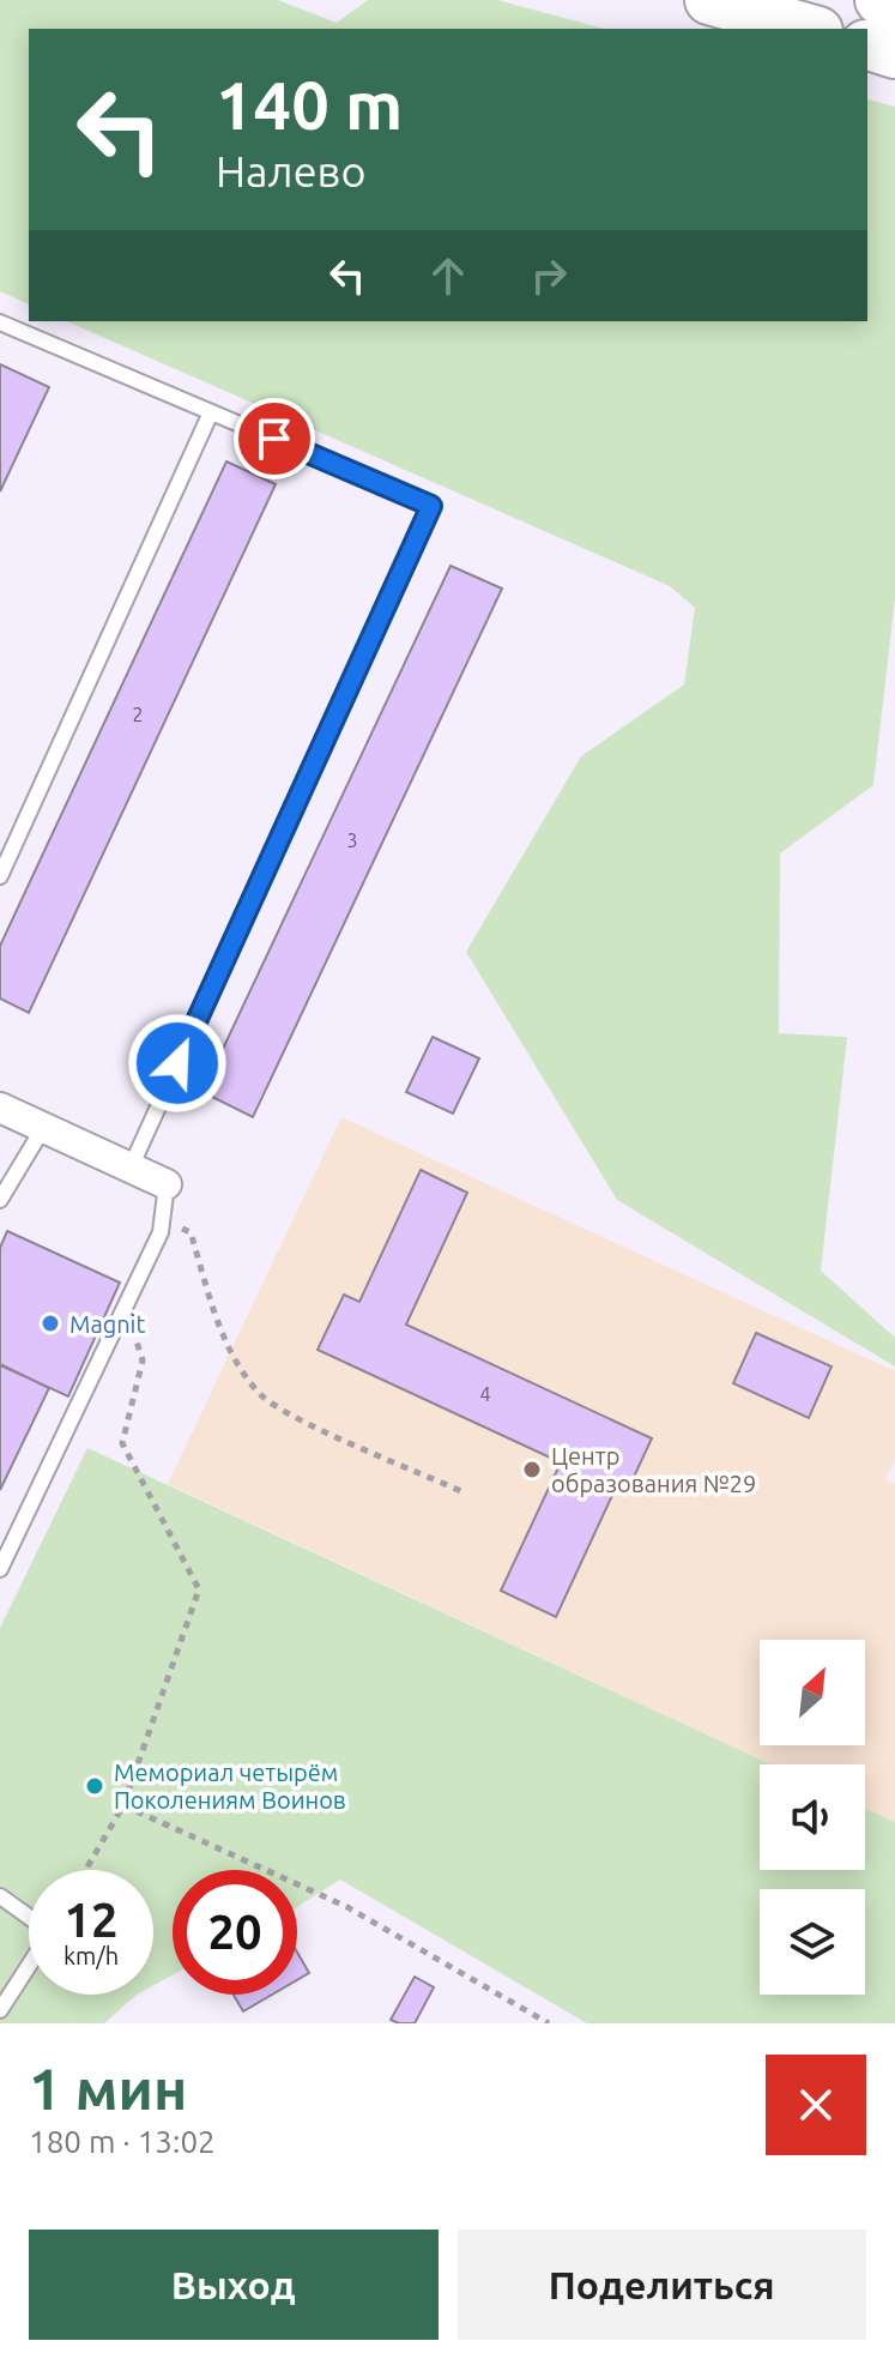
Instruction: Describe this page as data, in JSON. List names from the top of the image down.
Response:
{
  "places": ["Magnit", "Центр образования №29", "Мемориал четырём Поколениям Воинов"],
  "house_numbers": ["2", "3", "4"],
  "north": "top right",
  "page": {
    "turn": ["140 m", "Налево"],
    "speed": "12 km/h",
    "limit": "20",
    "heading": ["1 мин", "180 m · 13:02"],
    "buttons": ["Выход", "Поделиться"]
  }
}
